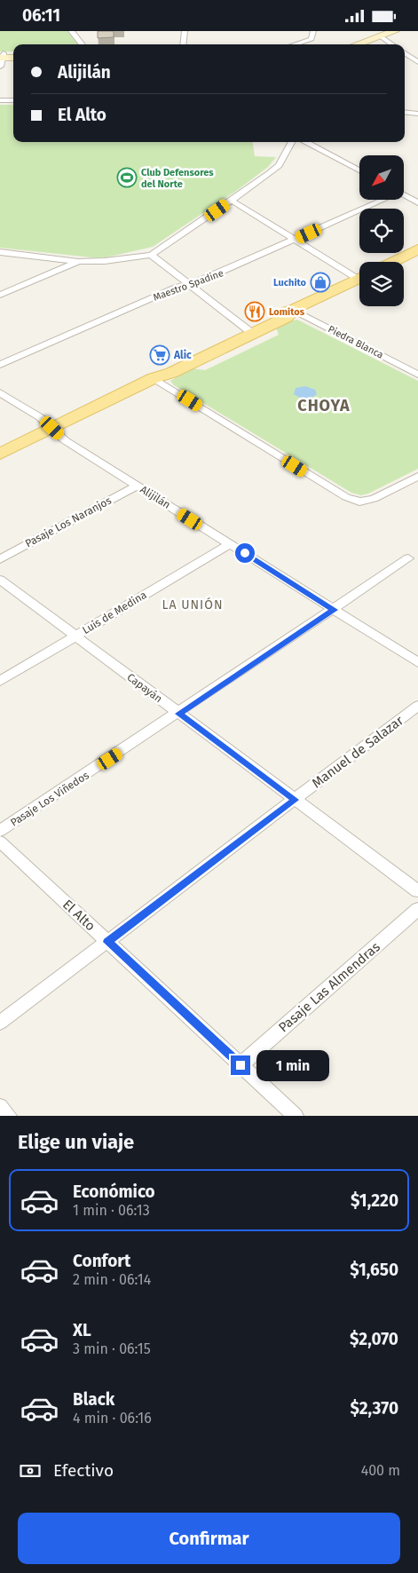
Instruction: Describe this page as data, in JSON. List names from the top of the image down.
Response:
{
  "streets": {
    "street": [
      "Maestro Spadine",
      "Piedra Blanca",
      "Alijilán",
      "Pasaje Los Naranjos",
      "Luis de Medina",
      "Capayán",
      "Manuel de Salazar",
      "Pasaje Los Viñedos",
      "El Alto",
      "Pasaje Las Almendras"
    ]
  },
  "crossings": [
    ["Alijilán", "Pasaje Los Naranjos"],
    ["Alijilán", "Luis de Medina"],
    ["Alijilán", "Pasaje Los Viñedos"],
    ["Luis de Medina", "Capayán"],
    ["Capayán", "Manuel de Salazar"],
    ["Capayán", "Pasaje Los Viñedos"],
    ["Manuel de Salazar", "El Alto"],
    ["El Alto", "Pasaje Las Almendras"]
  ],
  "districts": ["CHOYA", "LA UNIÓN"],
  "places": {
    "sports": ["Club Defensores del Norte"],
    "shop": ["Luchito"],
    "restaurant": ["Lomitos"],
    "supermarket": ["Alic"]
  },
  "north": "bottom left",
  "page": {
    "status": "06:11",
    "banner": ["Alijilán", "El Alto"],
    "bubble": "1 min",
    "heading": "Elige un viaje",
    "list": [
      {
        "name": "Económico",
        "note": "1 min · 06:13",
        "value": "$1,220"
      },
      {
        "name": "Confort",
        "note": "2 min · 06:14",
        "value": "$1,650"
      },
      {
        "name": "XL",
        "note": "3 min · 06:15",
        "value": "$2,070"
      },
      {
        "name": "Black",
        "note": "4 min · 06:16",
        "value": "$2,370"
      }
    ],
    "pay": ["Efectivo", "400 m"],
    "buttons": "Confirmar"
  }
}
